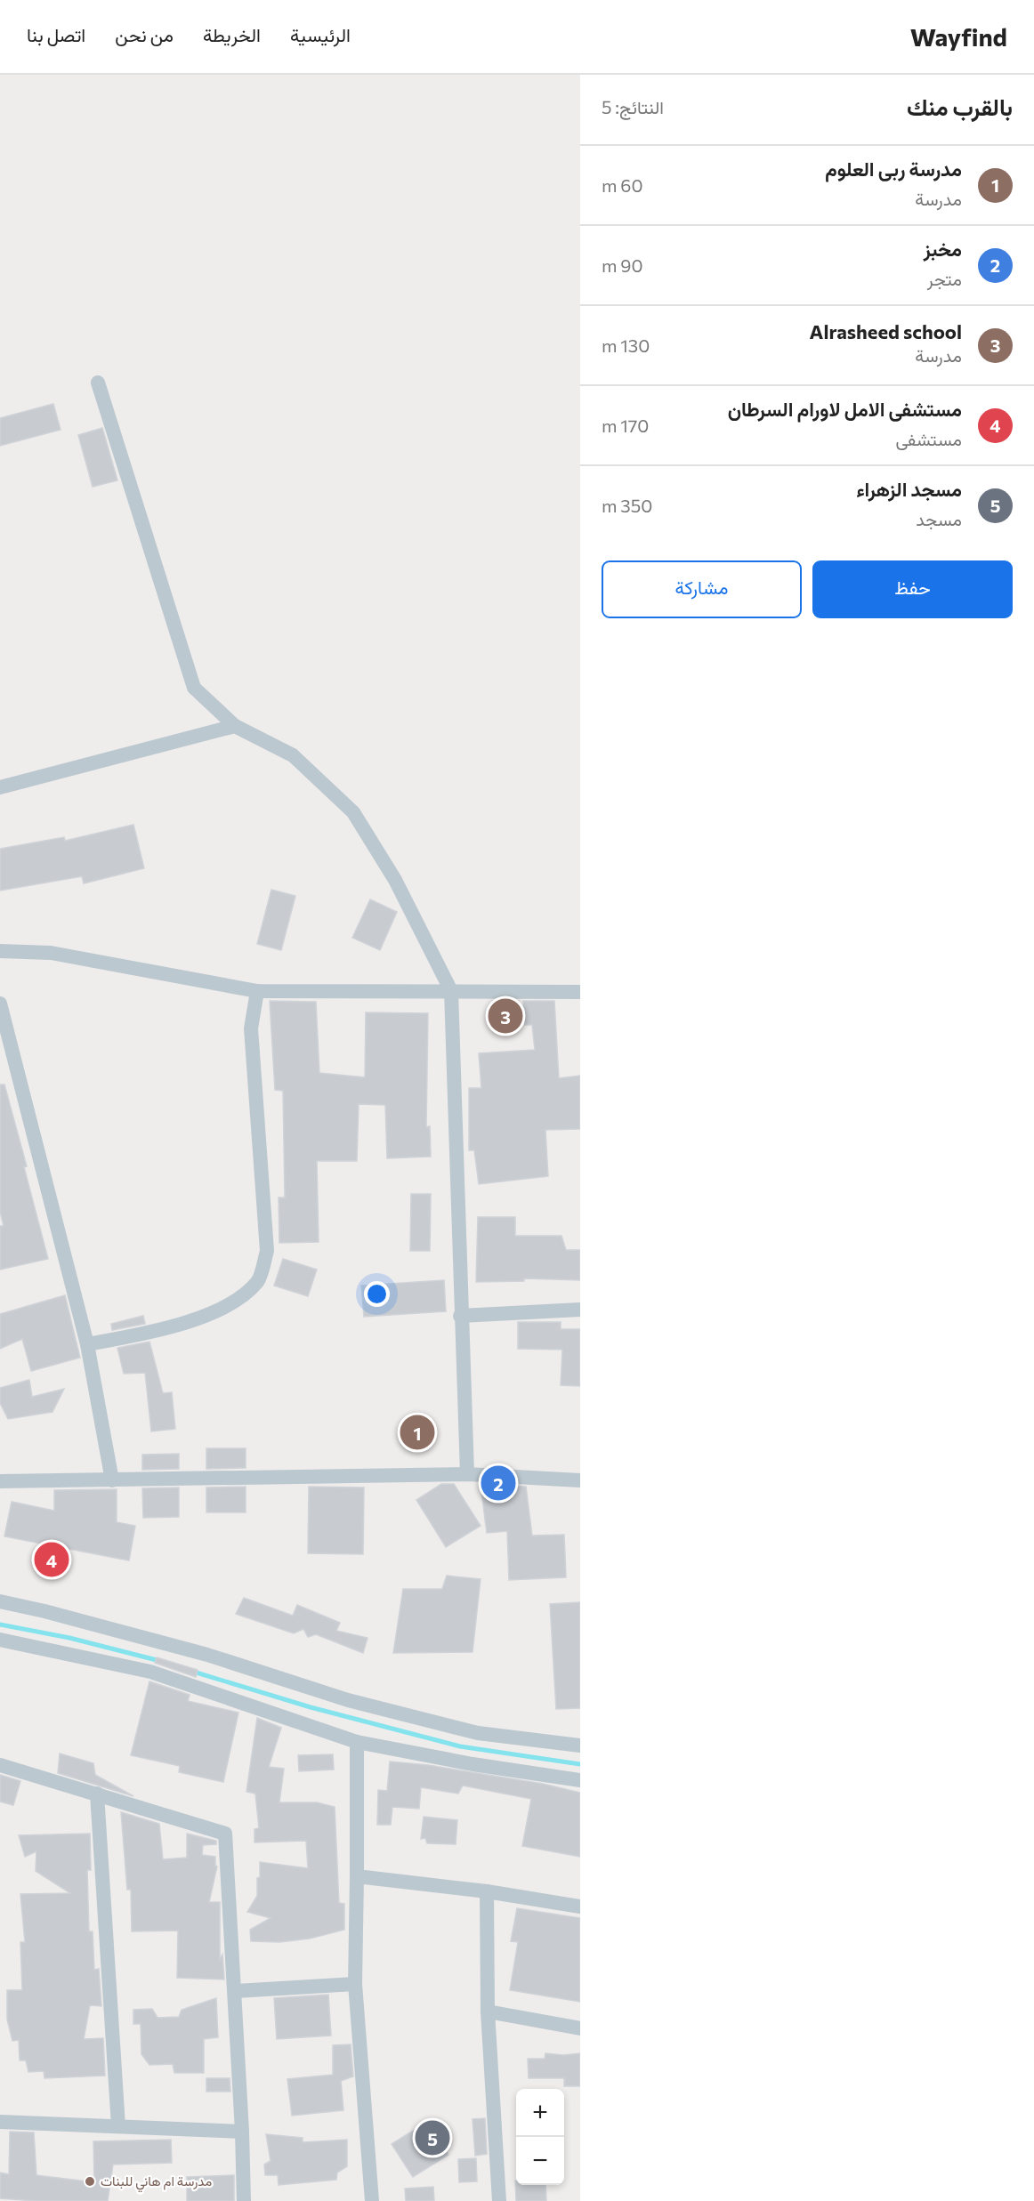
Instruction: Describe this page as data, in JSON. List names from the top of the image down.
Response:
{
  "places": ["مدرسة ام هاني للبنات"],
  "page": {
    "header": "Wayfind",
    "nav": [
      "الرئيسية",
      "الخريطة",
      "من نحن",
      "اتصل بنا"
    ],
    "heading": ["بالقرب منك", "النتائج: 5"],
    "list": [
      {
        "mark": "1",
        "name": "مدرسة ربى العلوم",
        "note": "مدرسة",
        "value": "60 m"
      },
      {
        "mark": "2",
        "name": "مخبز",
        "note": "متجر",
        "value": "90 m"
      },
      {
        "mark": "3",
        "name": "Alrasheed school",
        "note": "مدرسة",
        "value": "130 m"
      },
      {
        "mark": "4",
        "name": "مستشفى الامل لاورام السرطان",
        "note": "مستشفى",
        "value": "170 m"
      },
      {
        "mark": "5",
        "name": "مسجد الزهراء",
        "note": "مسجد",
        "value": "350 m"
      }
    ],
    "buttons": ["حفظ", "مشاركة"],
    "pins": [
      "3",
      "1",
      "2",
      "4",
      "5"
    ],
    "map_buttons": ["+", "−"]
  }
}
